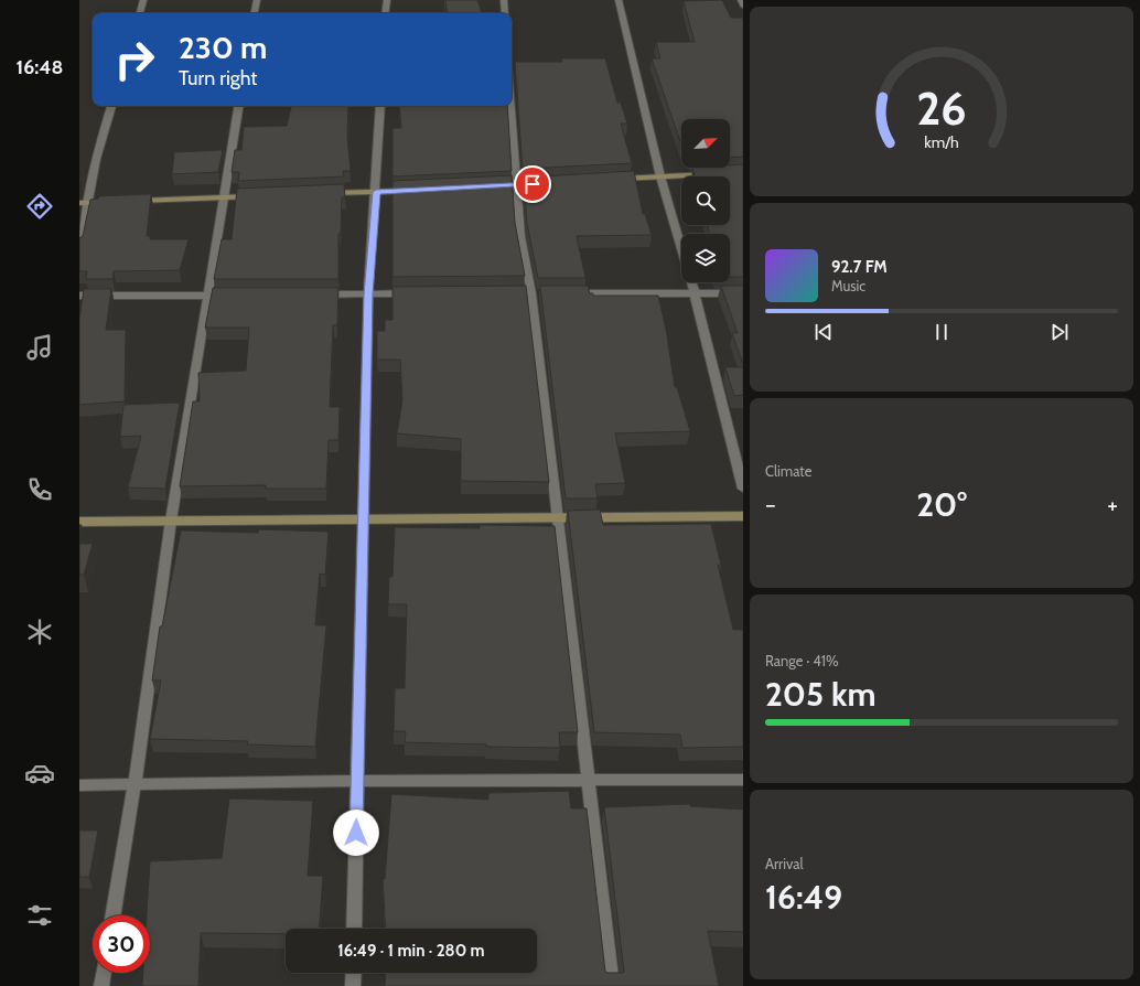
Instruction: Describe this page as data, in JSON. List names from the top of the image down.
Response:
{
  "north": "top right",
  "page": {
    "tabs": "16:48",
    "turn": ["230 m", "Turn right"],
    "song": ["92.7 FM", "Music"],
    "tile": [
      "Climate",
      ["Range · 41%", "205 km"],
      ["Arrival", "16:49"]
    ],
    "heat": ["−", "20°", "+"],
    "limit": "30",
    "trip": "16:49 · 1 min · 280 m",
    "gauge": ["26", "km/h"]
  }
}
